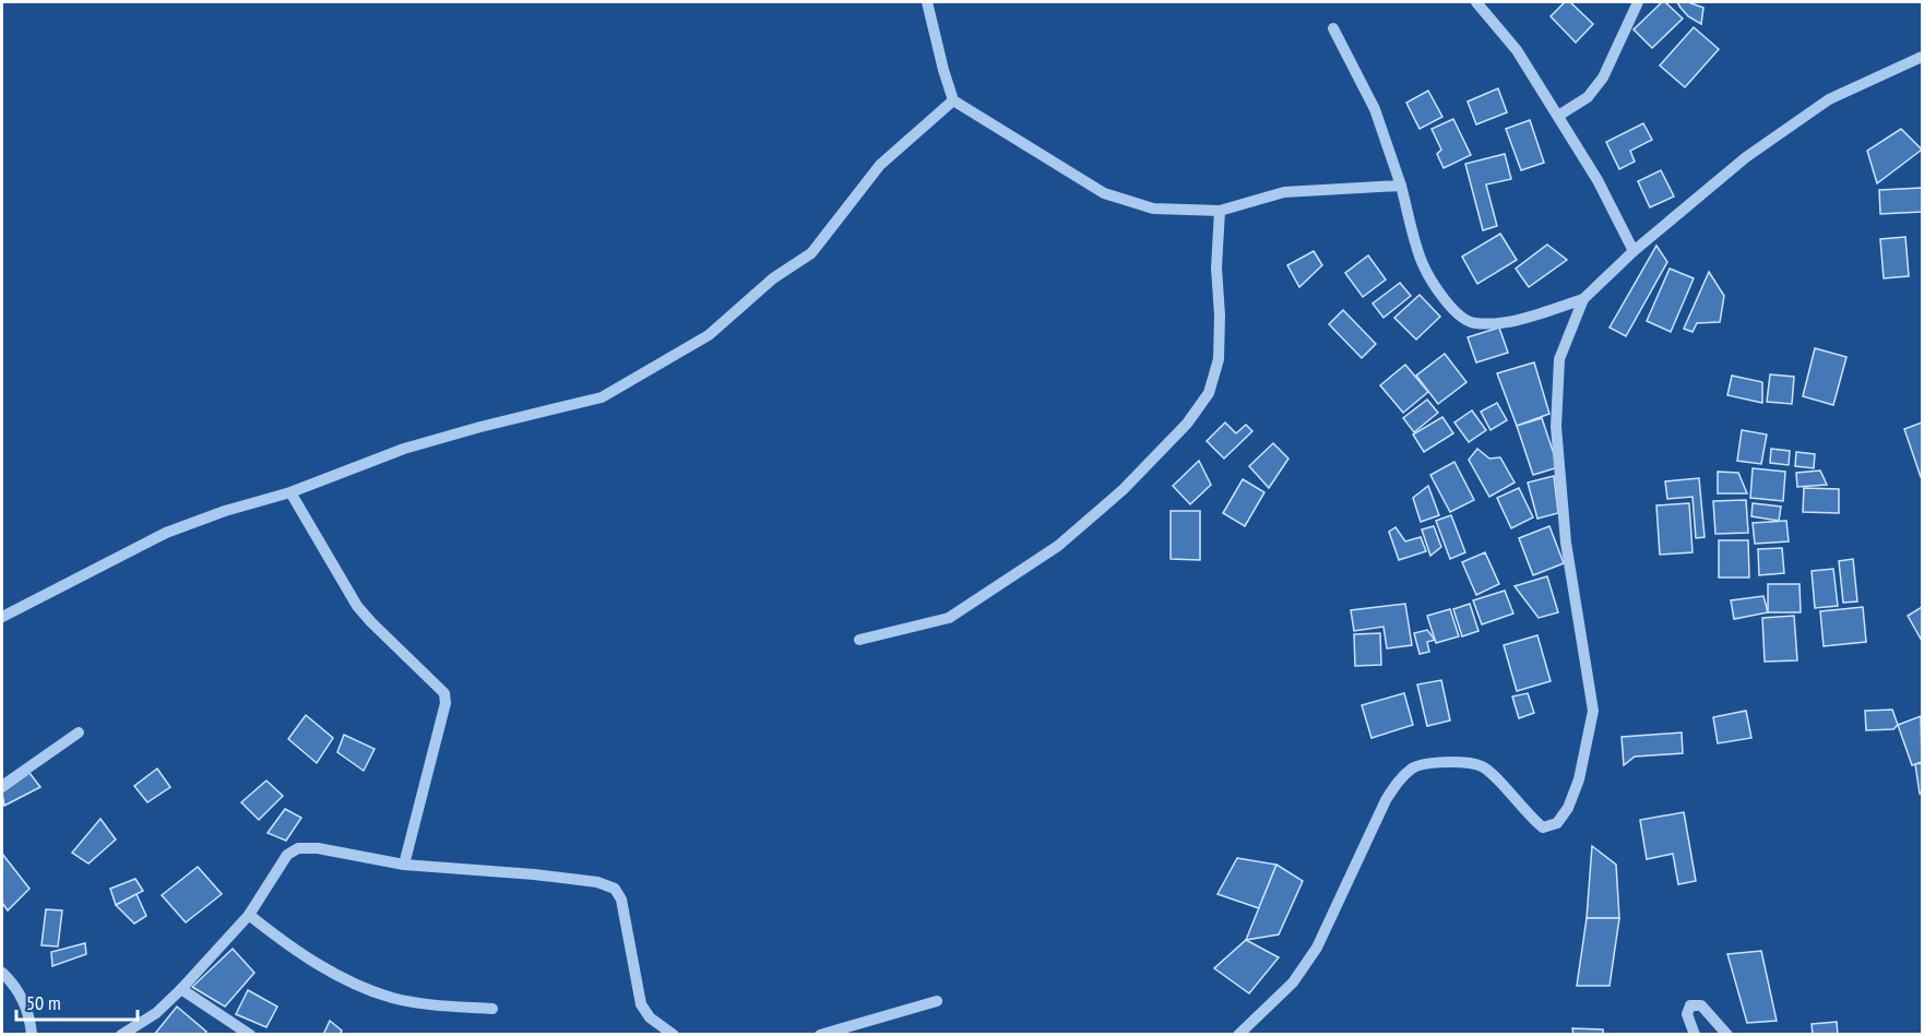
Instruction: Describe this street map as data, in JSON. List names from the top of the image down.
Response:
{
  "scale_bar": "50 m"
}
